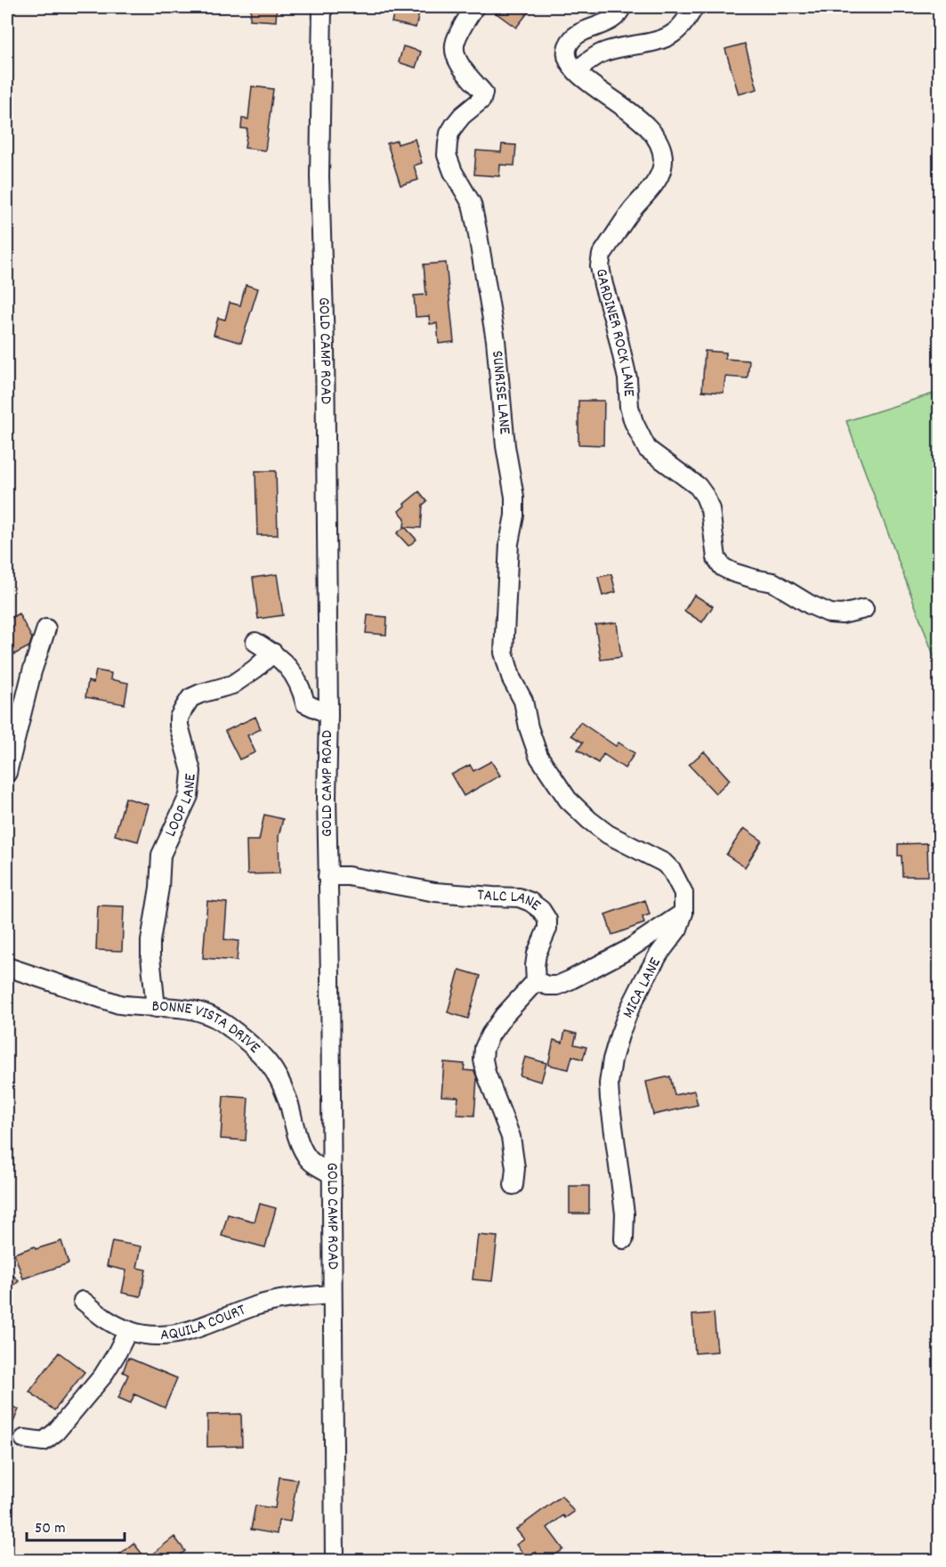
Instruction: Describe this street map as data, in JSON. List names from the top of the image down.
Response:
{
  "streets": {
    "street": [
      "GARDINER ROCK LANE",
      "GOLD CAMP ROAD",
      "SUNRISE LANE",
      "LOOP LANE",
      "TALC LANE",
      "MICA LANE",
      "BONNE VISTA DRIVE",
      "AQUILA COURT"
    ]
  },
  "crossings": [
    ["GOLD CAMP ROAD", "TALC LANE"],
    ["GOLD CAMP ROAD", "BONNE VISTA DRIVE"],
    ["GOLD CAMP ROAD", "AQUILA COURT"],
    ["SUNRISE LANE", "MICA LANE"],
    ["LOOP LANE", "BONNE VISTA DRIVE"]
  ],
  "scale_bar": "50 m"
}
